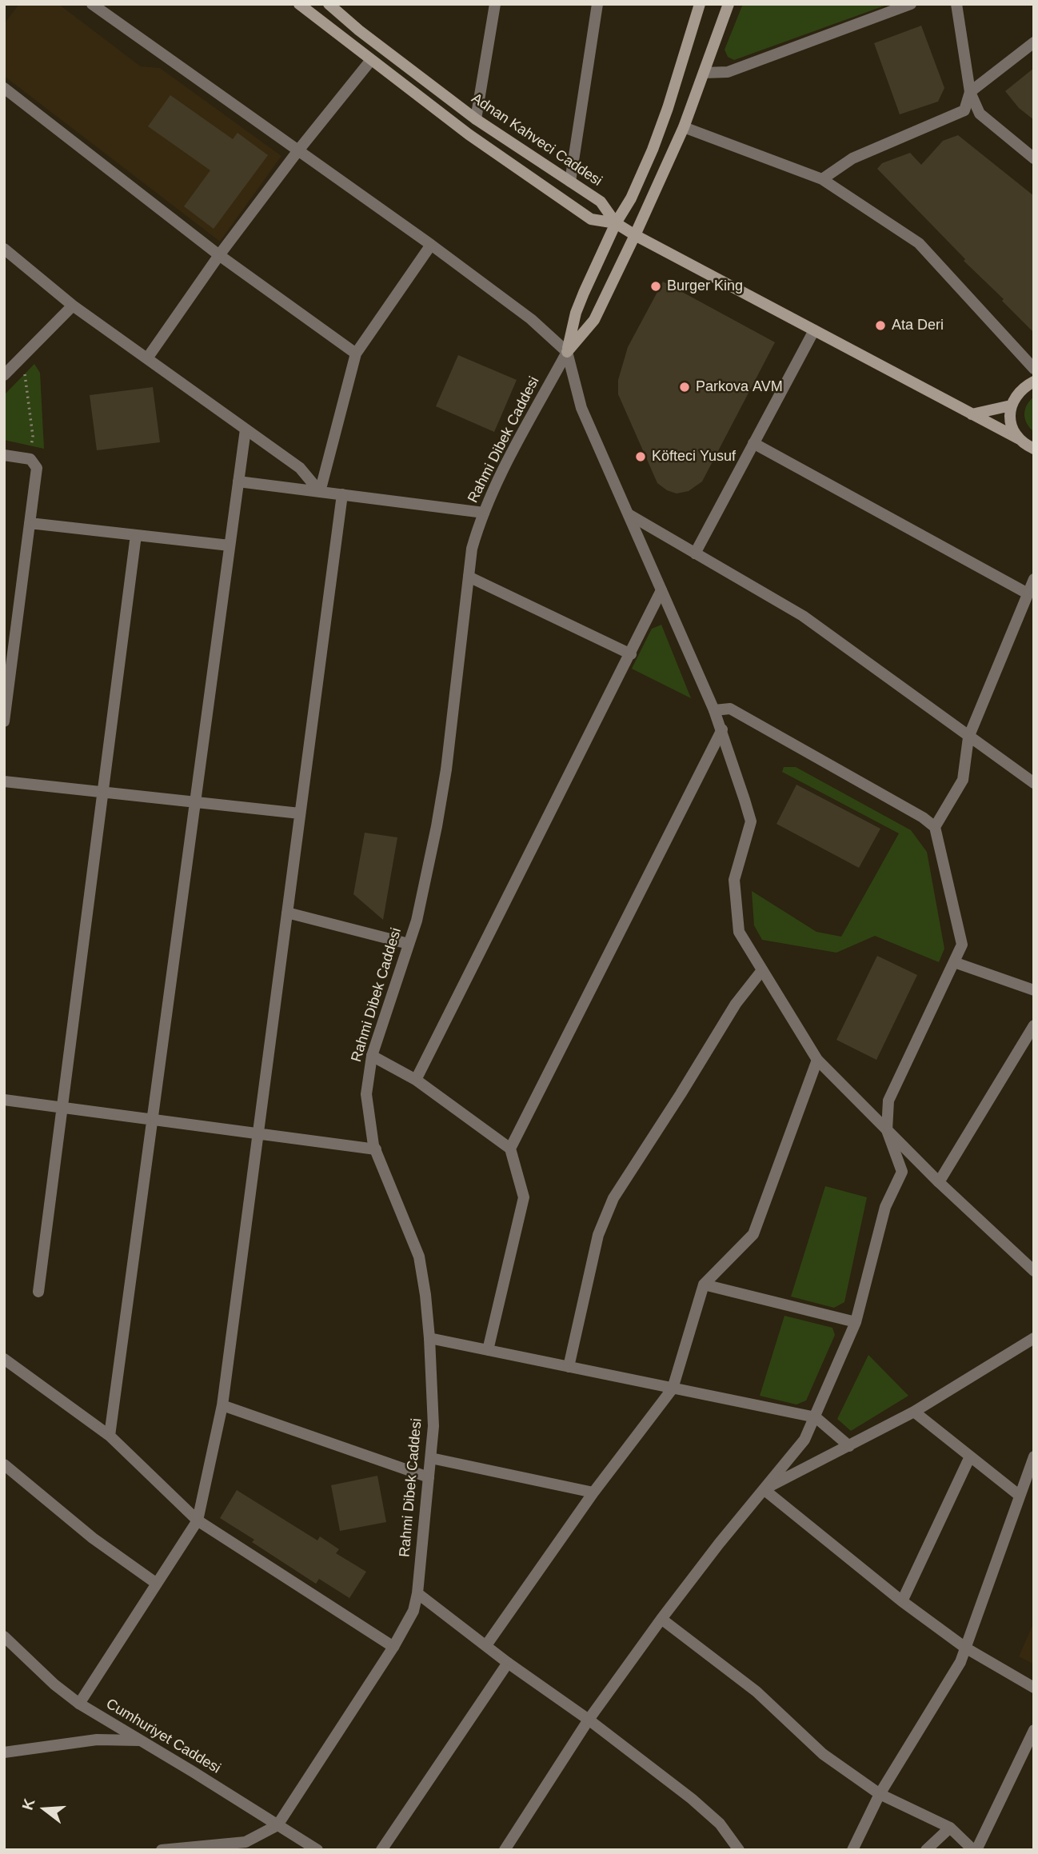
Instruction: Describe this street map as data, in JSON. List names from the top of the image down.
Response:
{
  "streets": {
    "main road": ["Adnan Kahveci Caddesi", "Rahmi Dibek Caddesi"],
    "street": ["Cumhuriyet Caddesi"]
  },
  "crossings": [
    ["Adnan Kahveci Caddesi", "Rahmi Dibek Caddesi"],
    ["Rahmi Dibek Caddesi", "Cumhuriyet Caddesi"]
  ],
  "places": [
    "Burger King",
    "Ata Deri",
    "Parkova AVM",
    "Köfteci Yusuf"
  ],
  "north": "left"
}
